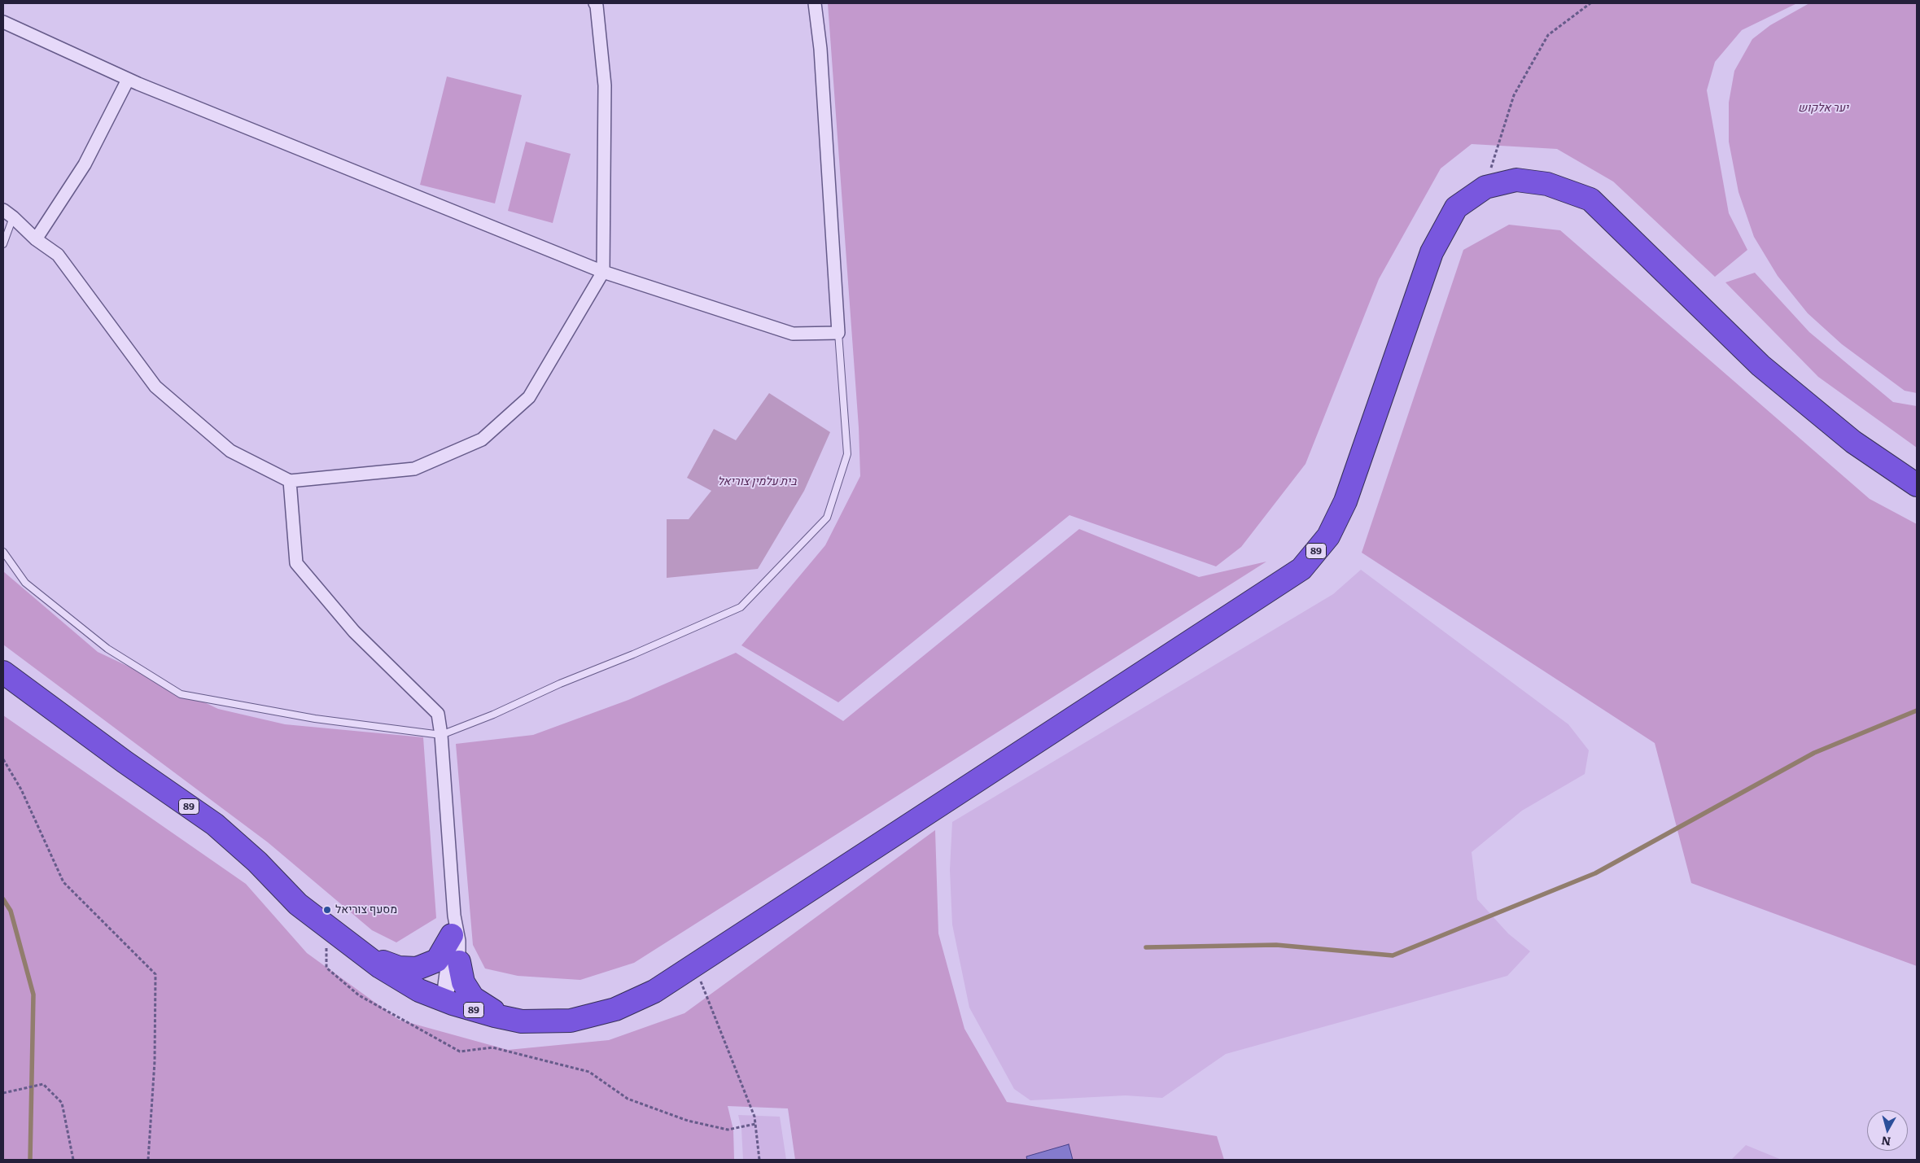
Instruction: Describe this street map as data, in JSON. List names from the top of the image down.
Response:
{
  "streets": {
    "highway": ["89"]
  },
  "parks": ["יער אלקוש", "בית עלמין צוריאל"],
  "places": ["מסעף צוריאל"],
  "north": "bottom"
}
